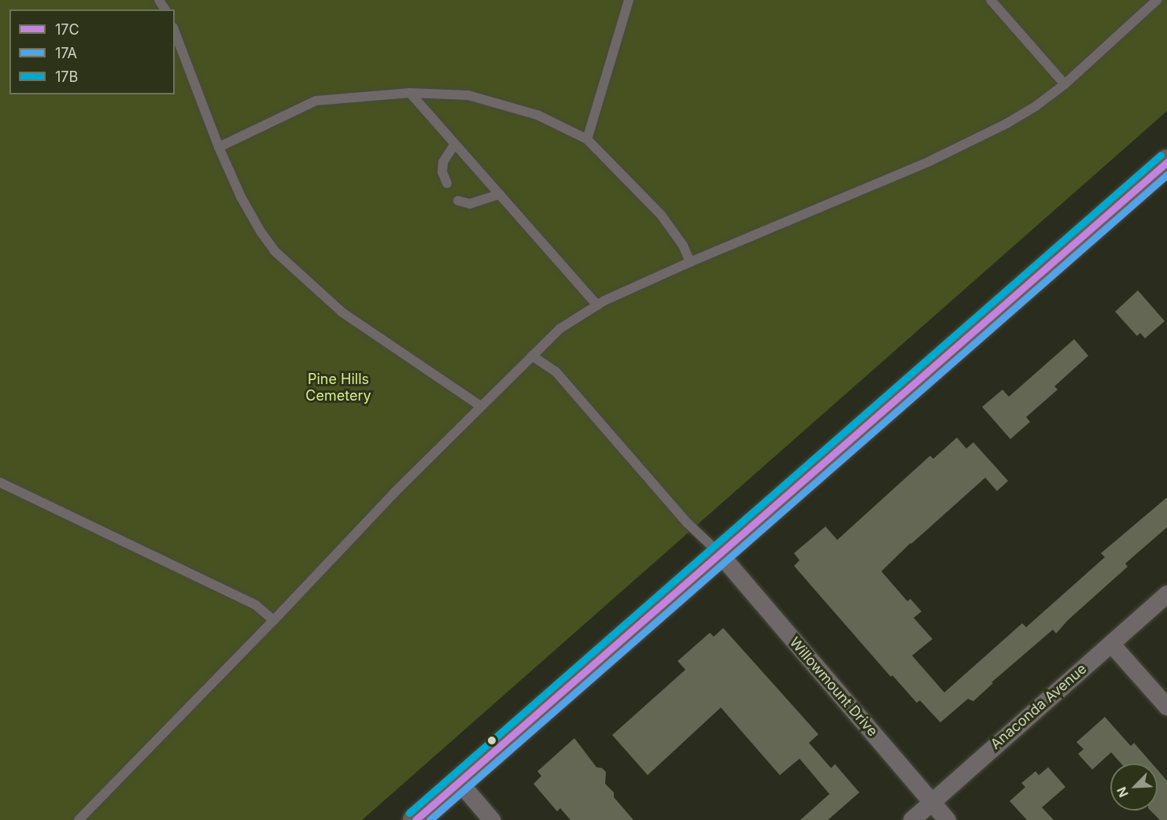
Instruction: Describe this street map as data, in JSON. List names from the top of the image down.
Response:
{
  "streets": {
    "street": ["Willowmount Drive", "Anaconda Avenue"]
  },
  "crossings": [
    ["Willowmount Drive", "Anaconda Avenue"]
  ],
  "parks": ["Pine Hills Cemetery"],
  "lines": ["transit line 17B", "transit line 17C", "transit line 17A"],
  "legend": ["17C", "17A", "17B"],
  "north": "bottom left"
}
